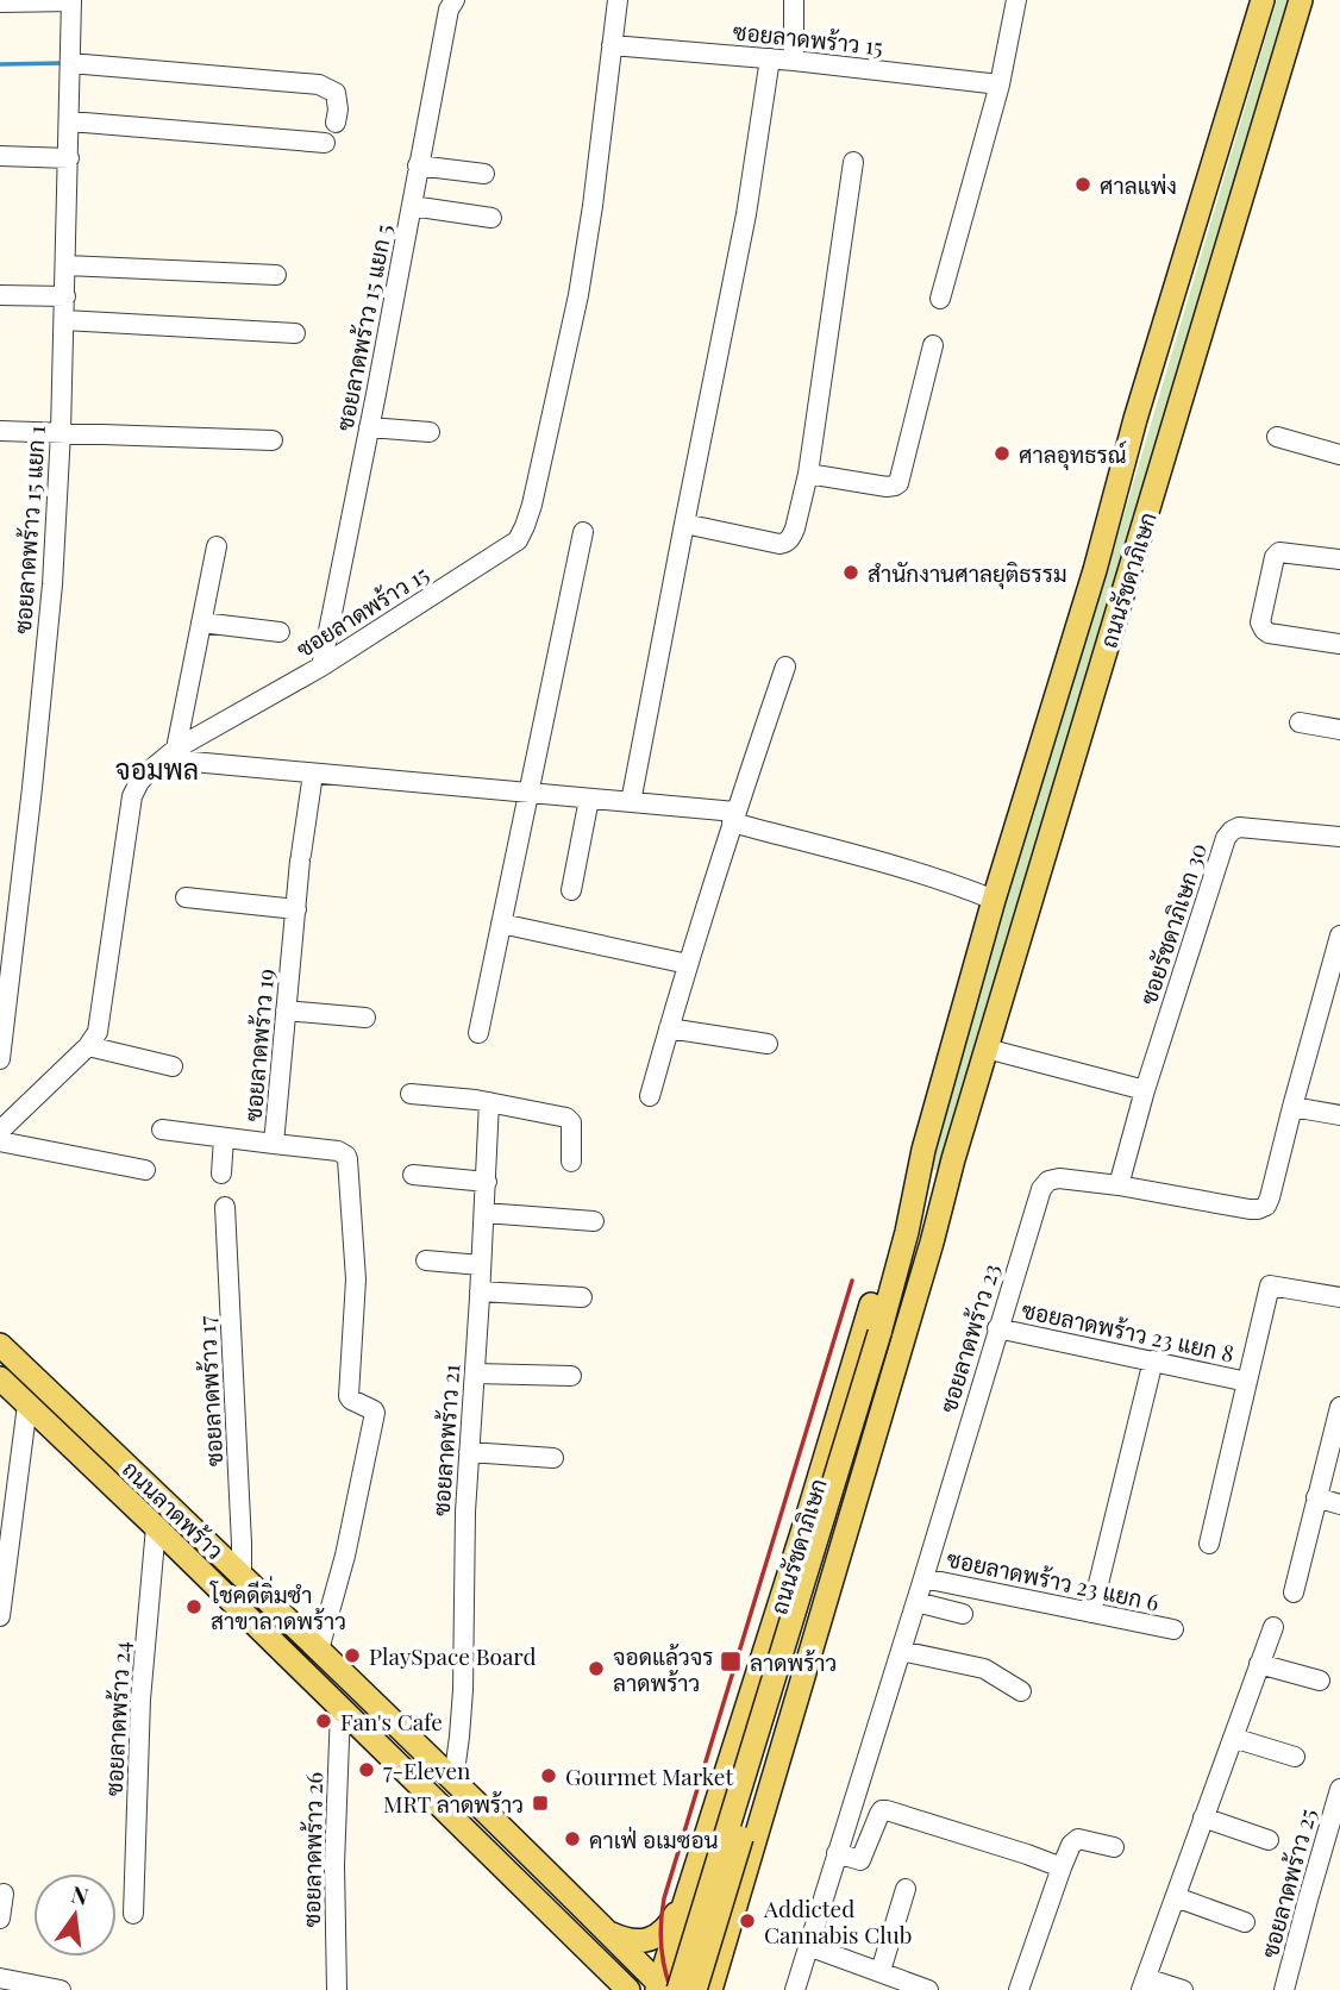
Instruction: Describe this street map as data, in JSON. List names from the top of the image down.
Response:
{
  "streets": {
    "main road": ["ถนนรัชดาภิเษก", "ถนนลาดพร้าว"],
    "street": [
      "ซอยลาดพร้าว 15",
      "ซอยลาดพร้าว 15 แยก 5",
      "ซอยลาดพร้าว 15 แยก 1",
      "ซอยรัชดาภิเษก 30",
      "ซอยลาดพร้าว 19",
      "ซอยลาดพร้าว 23 แยก 8",
      "ซอยลาดพร้าว 23",
      "ซอยลาดพร้าว 17",
      "ซอยลาดพร้าว 21",
      "ซอยลาดพร้าว 23 แยก 6",
      "ซอยลาดพร้าว 24",
      "ซอยลาดพร้าว 26",
      "ซอยลาดพร้าว 25"
    ]
  },
  "crossings": [
    ["ซอยลาดพร้าว 15", "ซอยลาดพร้าว 15 แยก 5"],
    ["ถนนรัชดาภิเษก", "ถนนลาดพร้าว"],
    ["ซอยรัชดาภิเษก 30", "ซอยลาดพร้าว 23"],
    ["ซอยลาดพร้าว 19", "ถนนลาดพร้าว"],
    ["ซอยลาดพร้าว 23 แยก 8", "ซอยลาดพร้าว 23"],
    ["ซอยลาดพร้าว 23", "ซอยลาดพร้าว 23 แยก 6"],
    ["ซอยลาดพร้าว 17", "ถนนลาดพร้าว"],
    ["ซอยลาดพร้าว 21", "ถนนลาดพร้าว"],
    ["ถนนลาดพร้าว", "ซอยลาดพร้าว 24"],
    ["ถนนลาดพร้าว", "ซอยลาดพร้าว 26"]
  ],
  "districts": ["จอมพล"],
  "places": {
    "other": [
      "ศาลแพ่ง",
      "ศาลอุทธรณ์",
      "สำนักงานศาลยุติธรรม",
      "โชคดีติ่มซำ สาขาลาดพร้าว",
      "PlaySpace Board",
      "จอดแล้วจร ลาดพร้าว",
      "Fan's Cafe",
      "7-Eleven",
      "Gourmet Market",
      "คาเฟ่ อเมซอน",
      "Addicted Cannabis Club"
    ],
    "transit": ["ลาดพร้าว", "MRT ลาดพร้าว"]
  },
  "north": "top"
}
